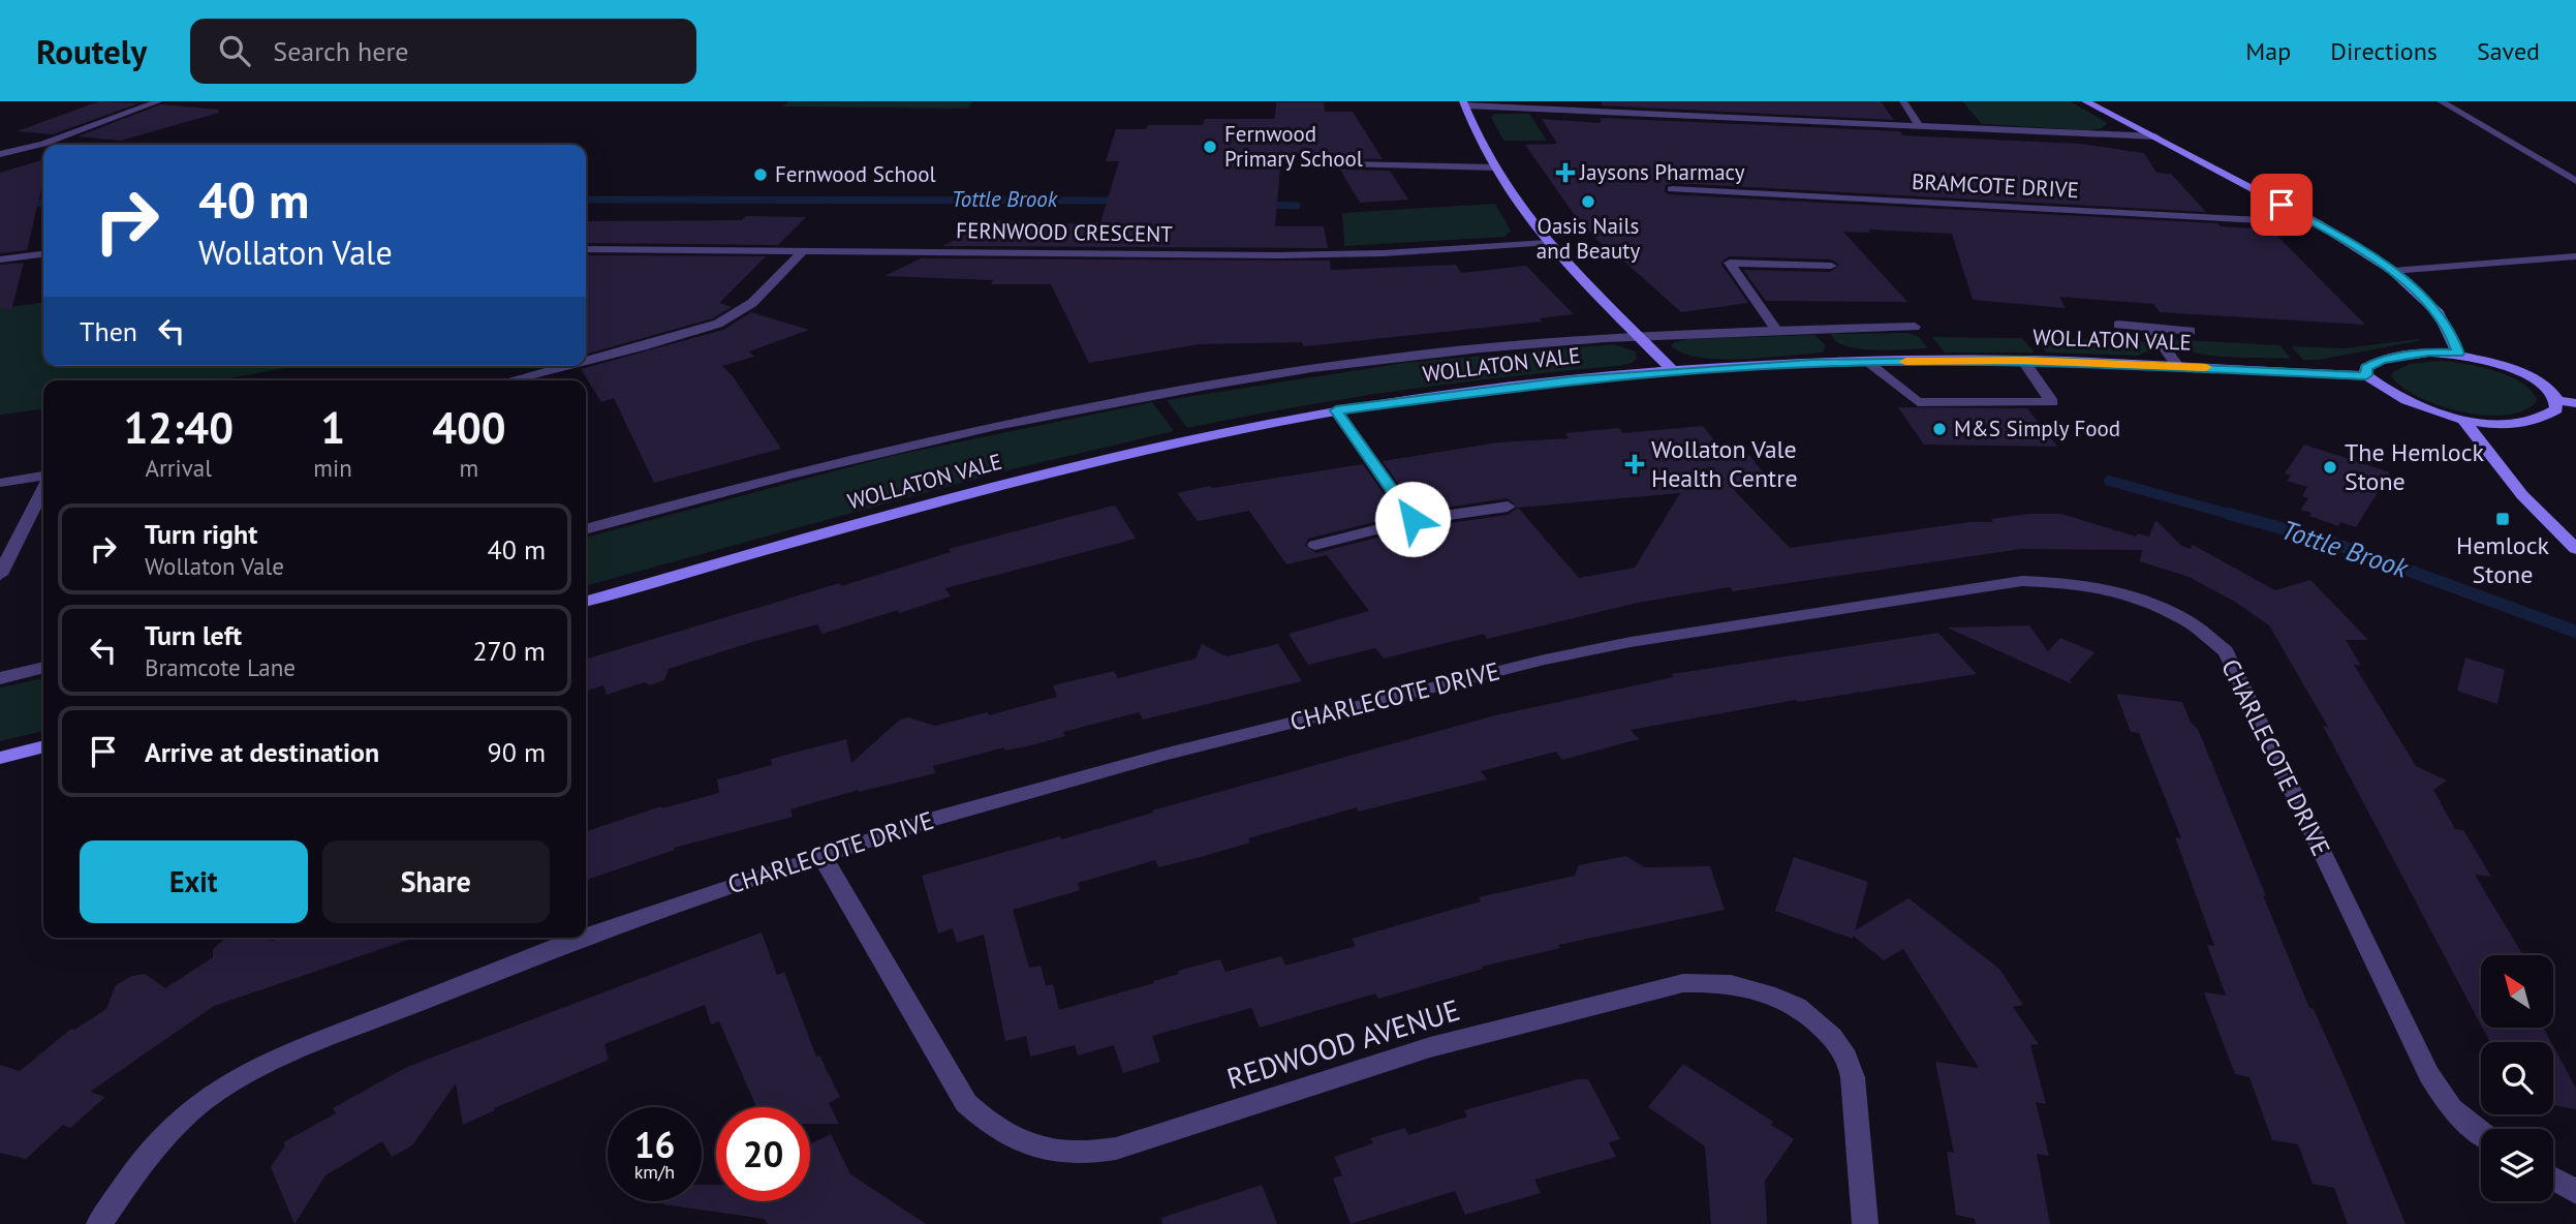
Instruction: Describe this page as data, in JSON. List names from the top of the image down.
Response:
{
  "streets": {
    "street": [
      "BRAMCOTE DRIVE",
      "FERNWOOD CRESCENT",
      "WOLLATON VALE",
      "CHARLECOTE DRIVE",
      "REDWOOD AVENUE"
    ]
  },
  "crossings": [
    ["CHARLECOTE DRIVE", "REDWOOD AVENUE"]
  ],
  "water": ["Tottle Brook"],
  "places": {
    "other": [
      "Fernwood Primary School",
      "Fernwood School",
      "Oasis Nails and Beauty",
      "M&S Simply Food",
      "The Hemlock Stone"
    ],
    "health": ["Jaysons Pharmacy", "Wollaton Vale Health Centre"],
    "transit": ["Hemlock Stone"]
  },
  "north": "top left",
  "page": {
    "header": "Routely",
    "search": "Search here",
    "nav": ["Map", "Directions", "Saved"],
    "turn": ["40 m", "Wollaton Vale"],
    "then": "Then",
    "eta": [
      "12:40",
      "Arrival",
      "1",
      "min",
      "400",
      "m"
    ],
    "list": [
      {
        "name": "Turn right",
        "note": "Wollaton Vale",
        "value": "40 m"
      },
      {
        "name": "Turn left",
        "note": "Bramcote Lane",
        "value": "270 m"
      },
      {
        "name": "Arrive at destination",
        "value": "90 m"
      }
    ],
    "buttons": ["Exit", "Share"],
    "speed": "16 km/h",
    "limit": "20"
  }
}
